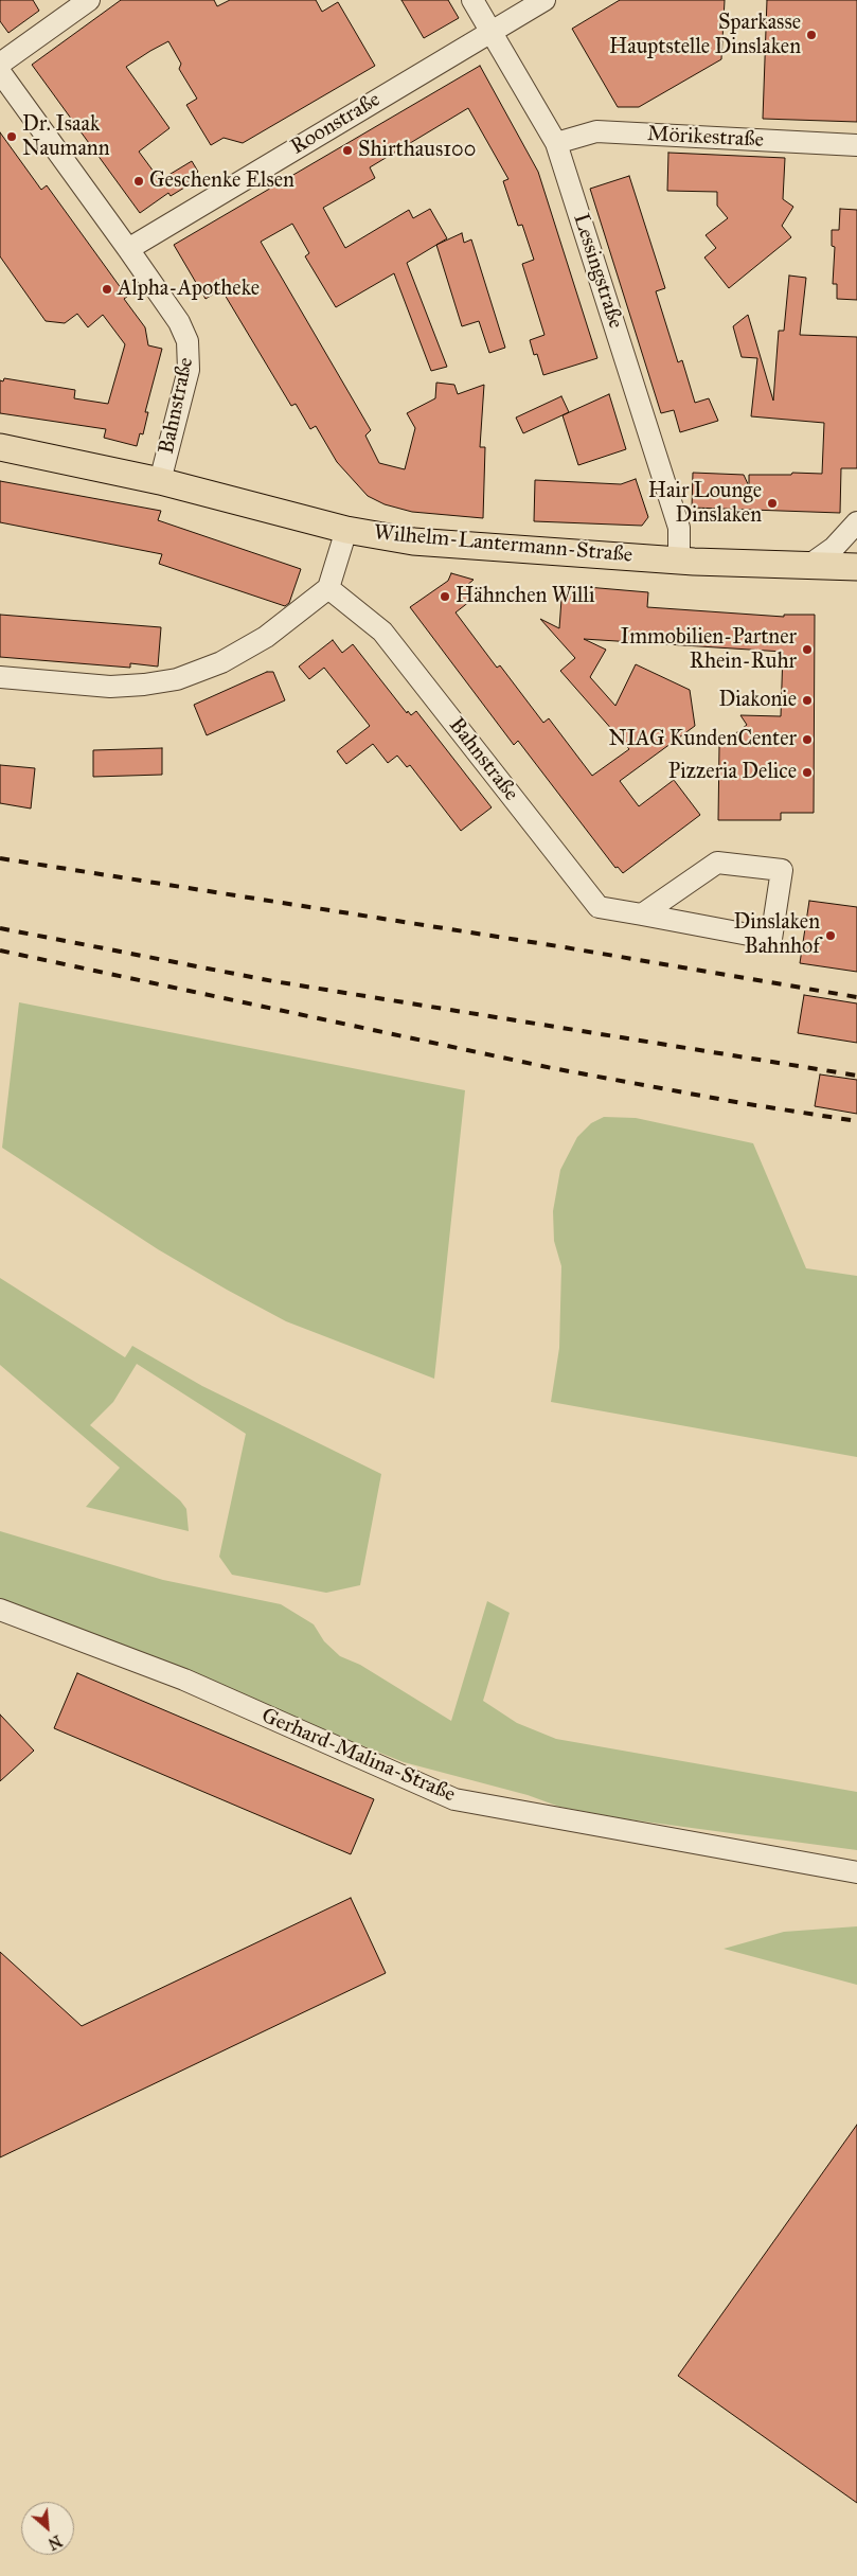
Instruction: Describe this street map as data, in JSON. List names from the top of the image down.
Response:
{
  "streets": {
    "main road": ["Wilhelm-Lantermann-Straße"],
    "street": [
      "Roonstraße",
      "Mörikestraße",
      "Lessingstraße",
      "Bahnstraße",
      "Gerhard-Malina-Straße"
    ]
  },
  "crossings": [
    ["Roonstraße", "Lessingstraße"],
    ["Roonstraße", "Bahnstraße"],
    ["Mörikestraße", "Lessingstraße"],
    ["Lessingstraße", "Wilhelm-Lantermann-Straße"],
    ["Bahnstraße", "Wilhelm-Lantermann-Straße"]
  ],
  "places": [
    "Sparkasse Hauptstelle Dinslaken",
    "Dr. Isaak Naumann",
    "Shirthaus100",
    "Geschenke Elsen",
    "Alpha-Apotheke",
    "Hair Lounge Dinslaken",
    "Hähnchen Willi",
    "Immobilien-Partner Rhein-Ruhr",
    "Diakonie",
    "NIAG KundenCenter",
    "Pizzeria Delice",
    "Dinslaken Bahnhof"
  ],
  "north": "bottom right"
}
